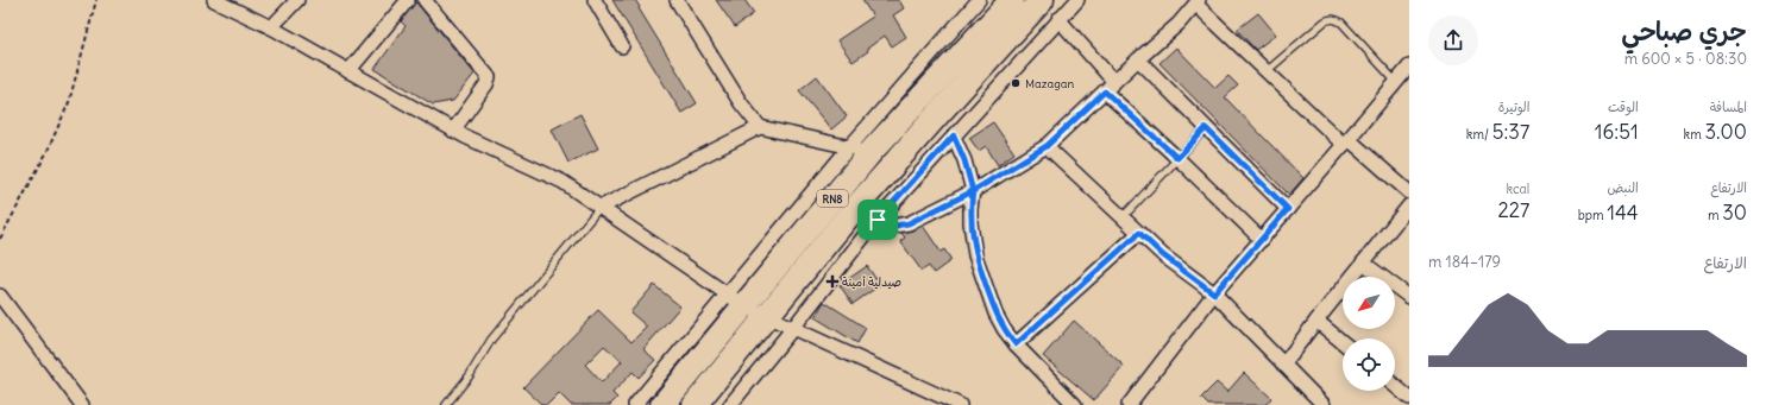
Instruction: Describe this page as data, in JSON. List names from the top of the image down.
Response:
{
  "streets": {
    "highway": ["RN8"]
  },
  "places": {
    "other": ["Mazagan"],
    "health": ["صيدلية أمينة"]
  },
  "north": "bottom left",
  "page": {
    "heading": ["جري صباحي", "08:30 · 5 × 600 m"],
    "stats": [
      ["المسافة", "3.00 km"],
      ["الوقت", "16:51"],
      ["الوتيرة", "5:37 /km"],
      ["الارتفاع", "30 m"],
      ["النبض", "144 bpm"],
      ["kcal", "227"]
    ],
    "chart": ["الارتفاع", "179–184 m"]
  }
}
